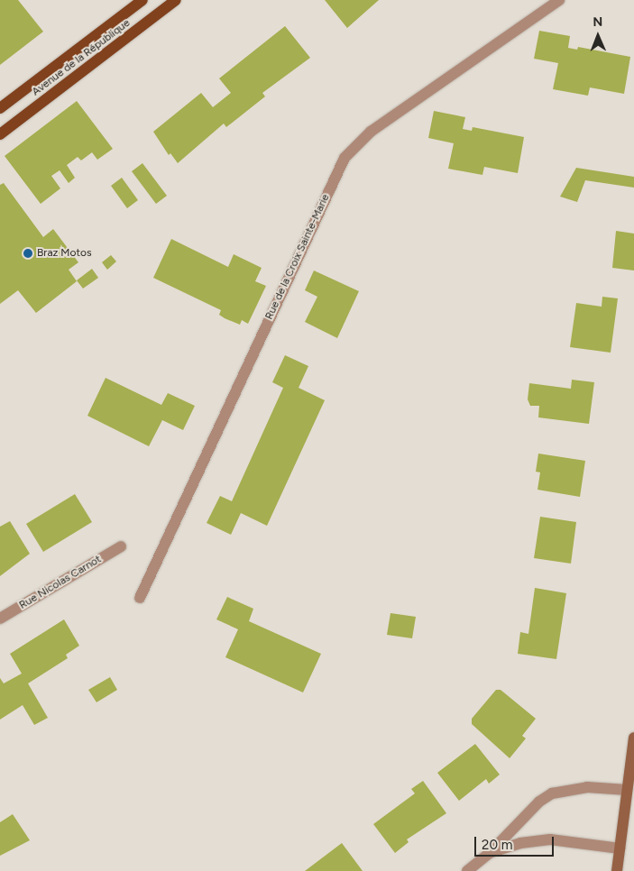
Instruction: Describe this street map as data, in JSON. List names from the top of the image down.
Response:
{
  "streets": {
    "main road": ["Avenue de la République"],
    "street": ["Rue de la Croix Sainte-Marie", "Rue Nicolas Carnot"]
  },
  "places": ["Braz Motos"],
  "scale_bar": "20 m",
  "north": "top"
}
